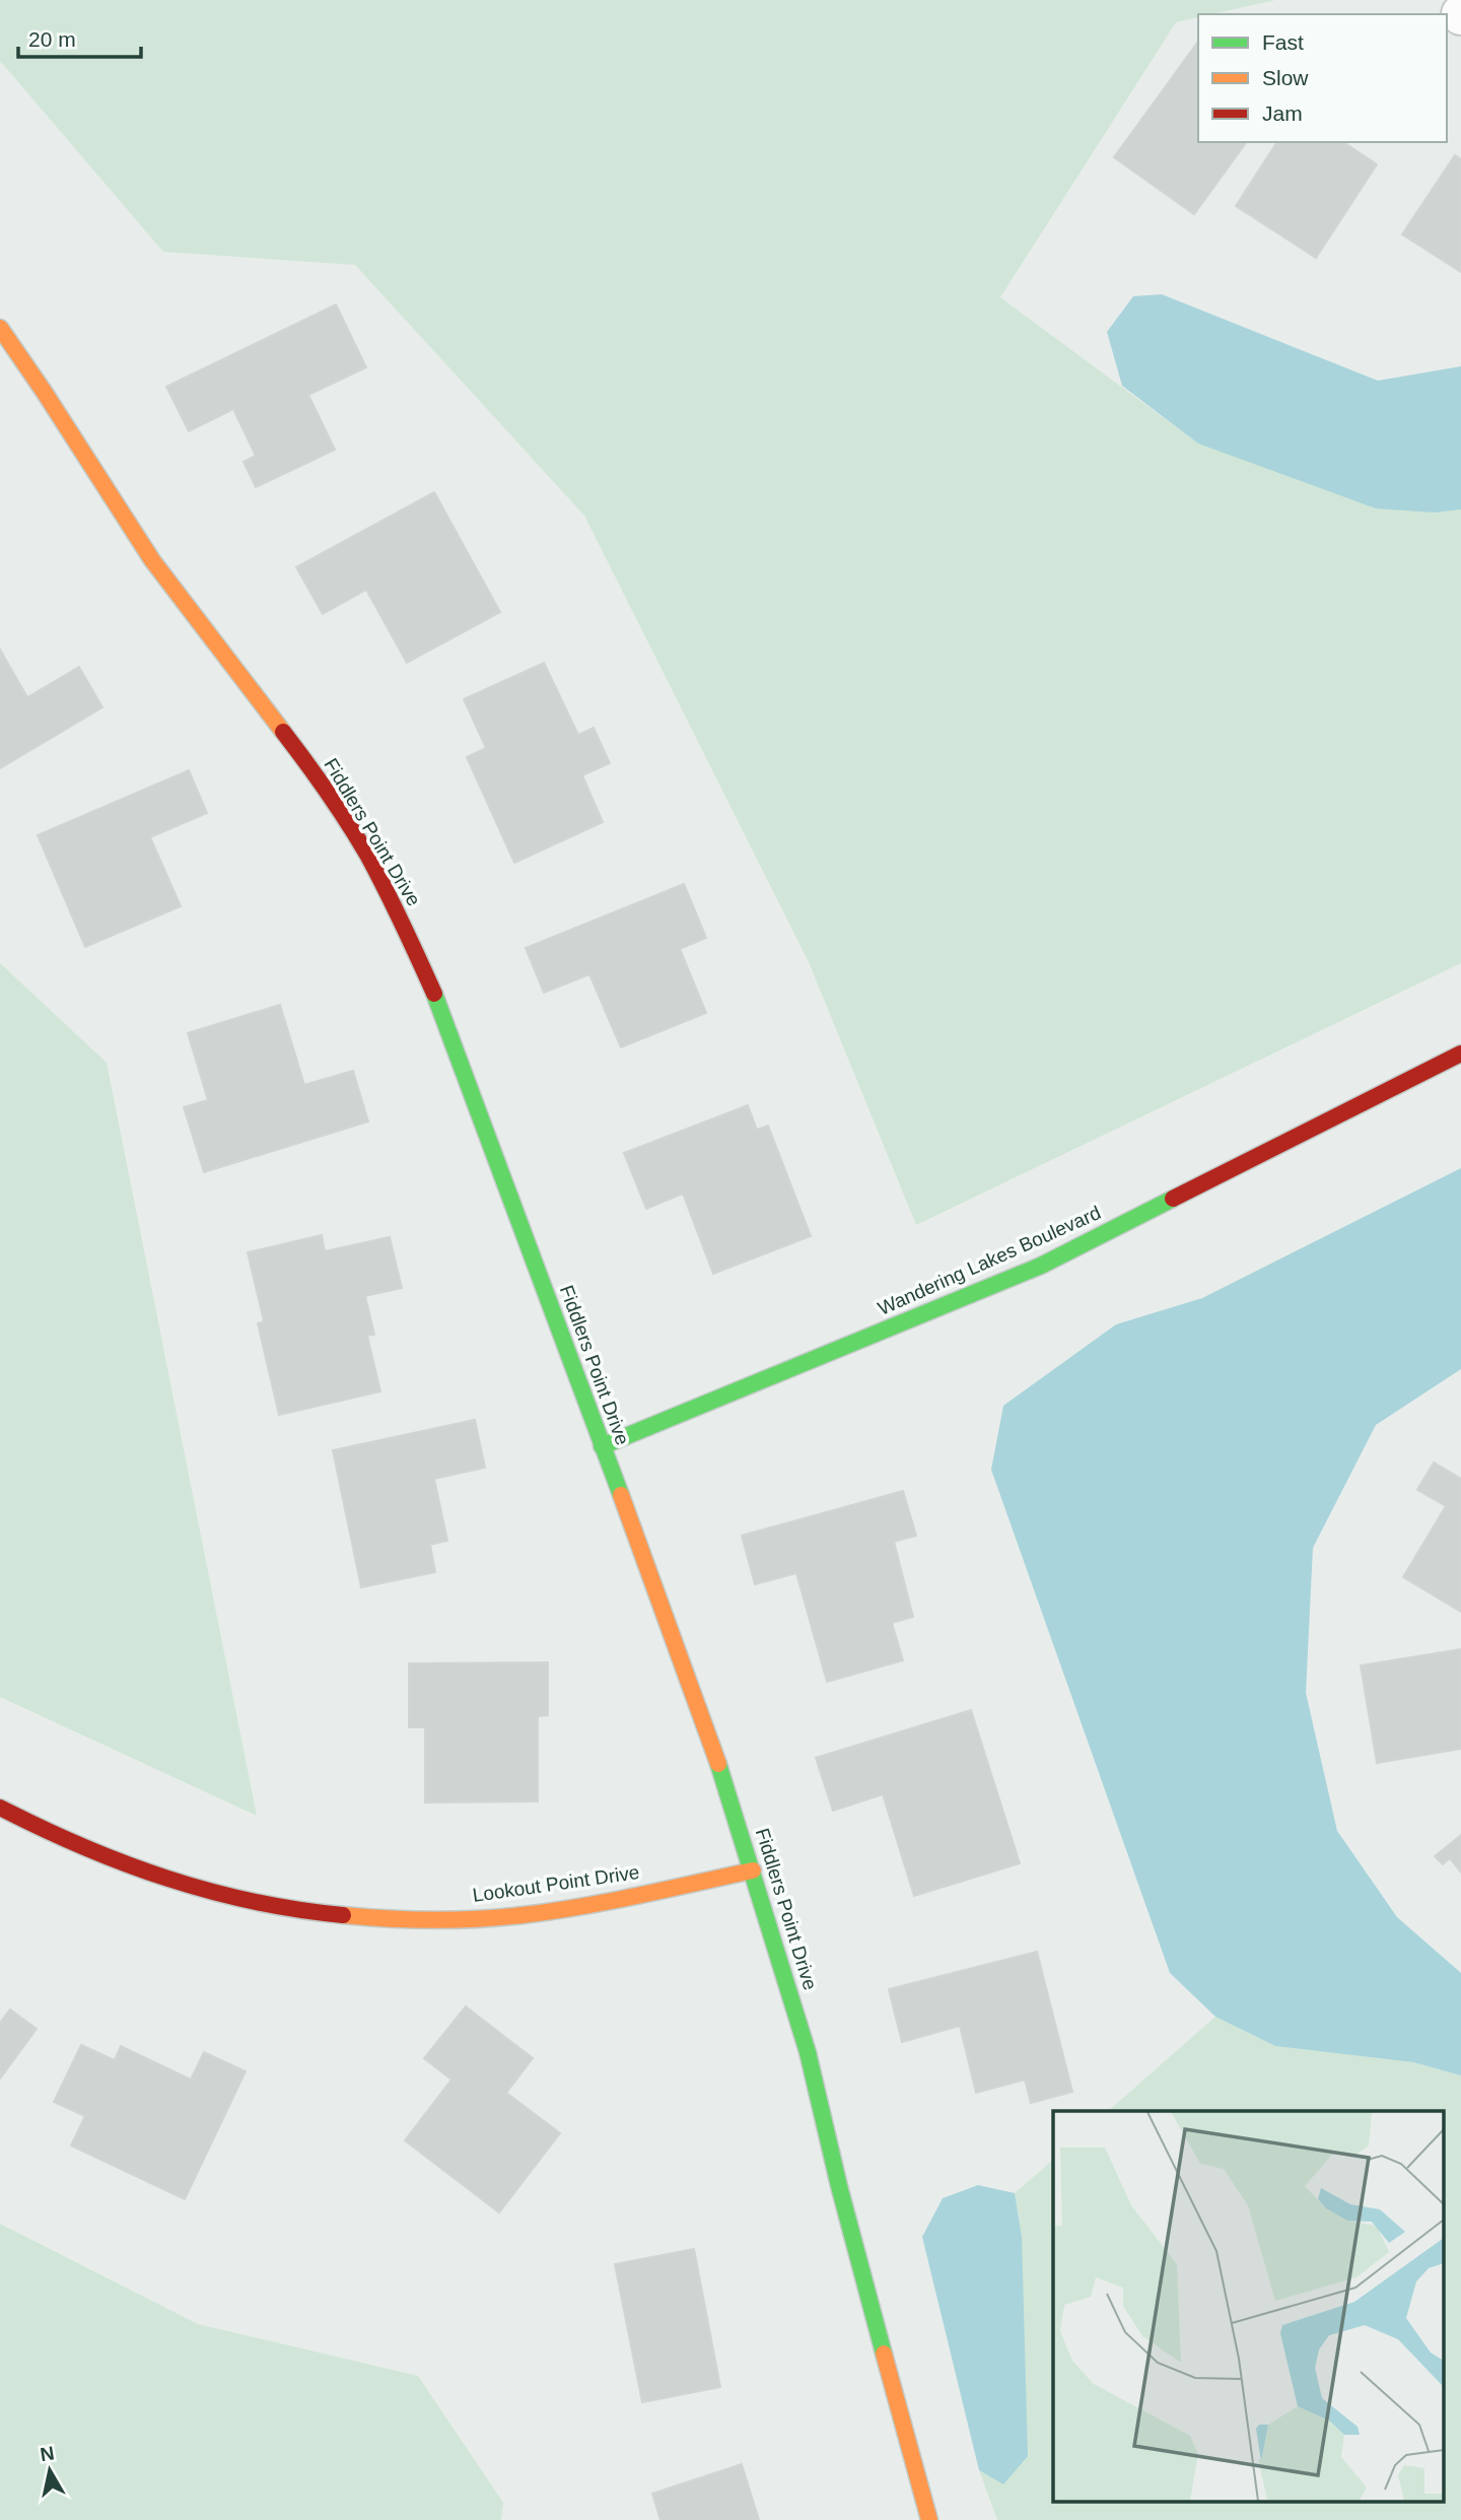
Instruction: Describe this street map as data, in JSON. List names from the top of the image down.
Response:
{
  "streets": {
    "street": ["Fiddlers Point Drive", "Wandering Lakes Boulevard", "Lookout Point Drive"]
  },
  "crossings": [
    ["Fiddlers Point Drive", "Wandering Lakes Boulevard"],
    ["Fiddlers Point Drive", "Lookout Point Drive"]
  ],
  "legend": ["Fast", "Slow", "Jam"],
  "scale_bar": "20 m",
  "north": "top"
}
